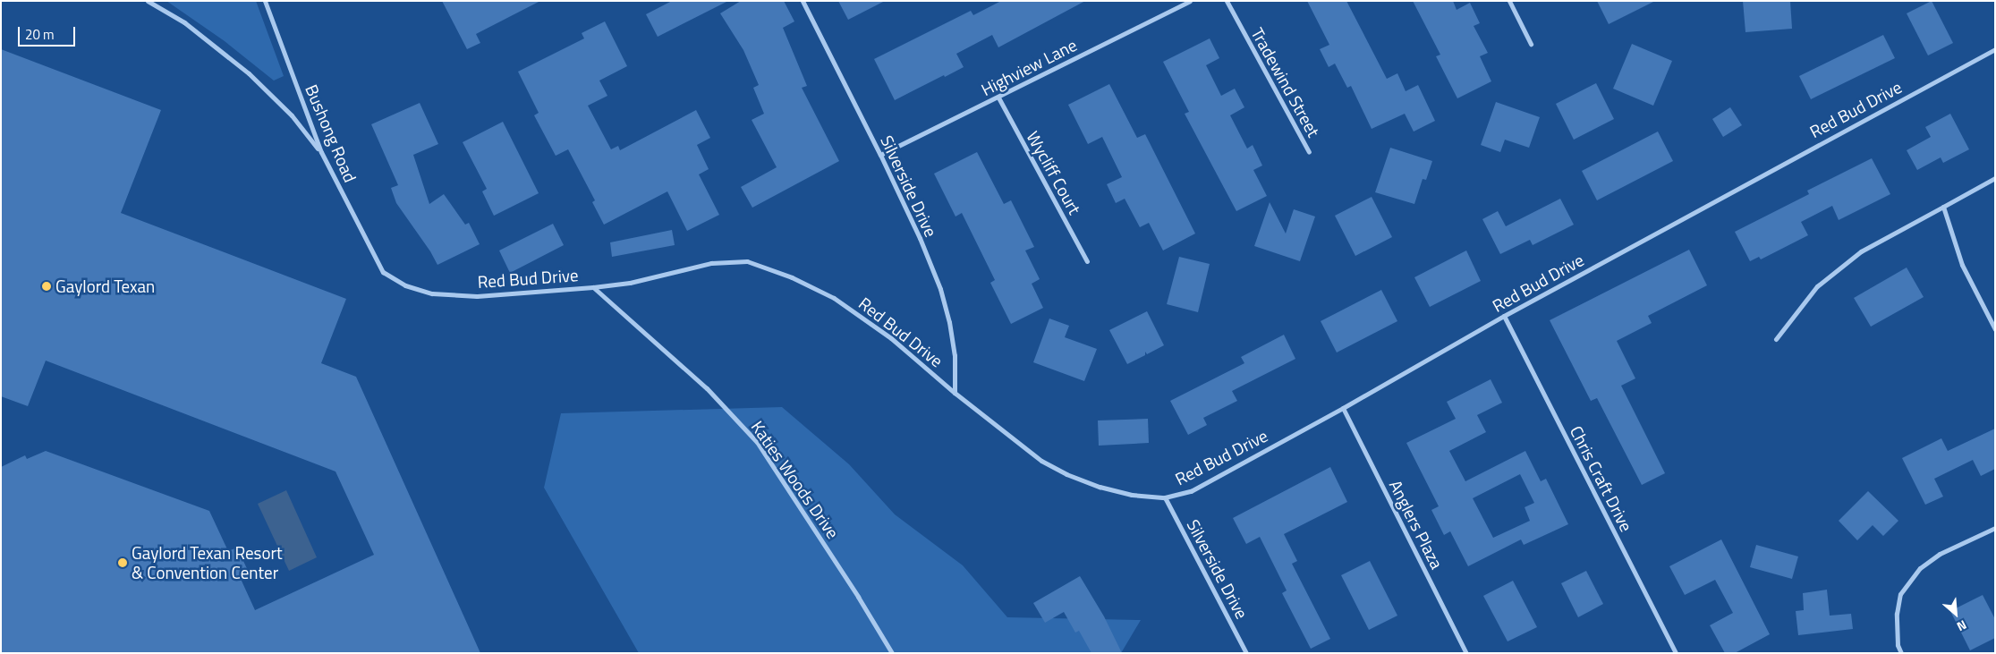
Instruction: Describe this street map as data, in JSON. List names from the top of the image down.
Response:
{
  "streets": {
    "street": [
      "Highview Lane",
      "Tradewind Street",
      "Red Bud Drive",
      "Bushong Road",
      "Wycliff Court",
      "Silverside Drive",
      "Chris Craft Drive",
      "Katies Woods Drive",
      "Anglers Plaza"
    ]
  },
  "crossings": [
    ["Highview Lane", "Wycliff Court"],
    ["Highview Lane", "Silverside Drive"],
    ["Red Bud Drive", "Bushong Road"],
    ["Red Bud Drive", "Silverside Drive"],
    ["Red Bud Drive", "Chris Craft Drive"],
    ["Red Bud Drive", "Katies Woods Drive"],
    ["Red Bud Drive", "Anglers Plaza"]
  ],
  "places": ["Gaylord Texan", "Gaylord Texan Resort & Convention Center"],
  "scale_bar": "20 m",
  "north": "bottom right"
}
